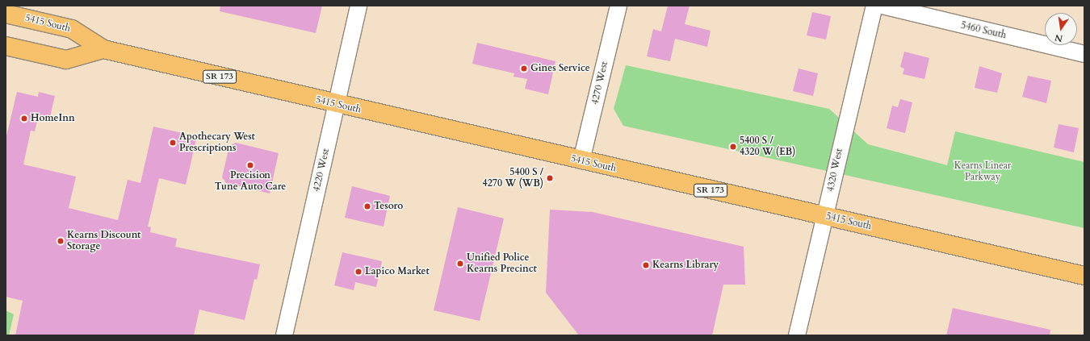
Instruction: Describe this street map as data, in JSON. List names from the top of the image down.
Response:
{
  "streets": {
    "main road": ["5415 South", "SR 173"],
    "street": [
      "5460 South",
      "4270 West",
      "4220 West",
      "4320 West"
    ]
  },
  "crossings": [
    ["5415 South", "4270 West"],
    ["5415 South", "4220 West"],
    ["5415 South", "4320 West"]
  ],
  "parks": ["Kearns Linear Parkway"],
  "places": [
    "Gines Service",
    "HomeInn",
    "Apothecary West Prescriptions",
    "5400 S / 4320 W (EB)",
    "Precision Tune Auto Care",
    "5400 S / 4270 W (WB)",
    "Tesoro",
    "Kearns Discount Storage",
    "Unified Police Kearns Precinct",
    "Kearns Library",
    "Lapico Market"
  ],
  "north": "bottom"
}
